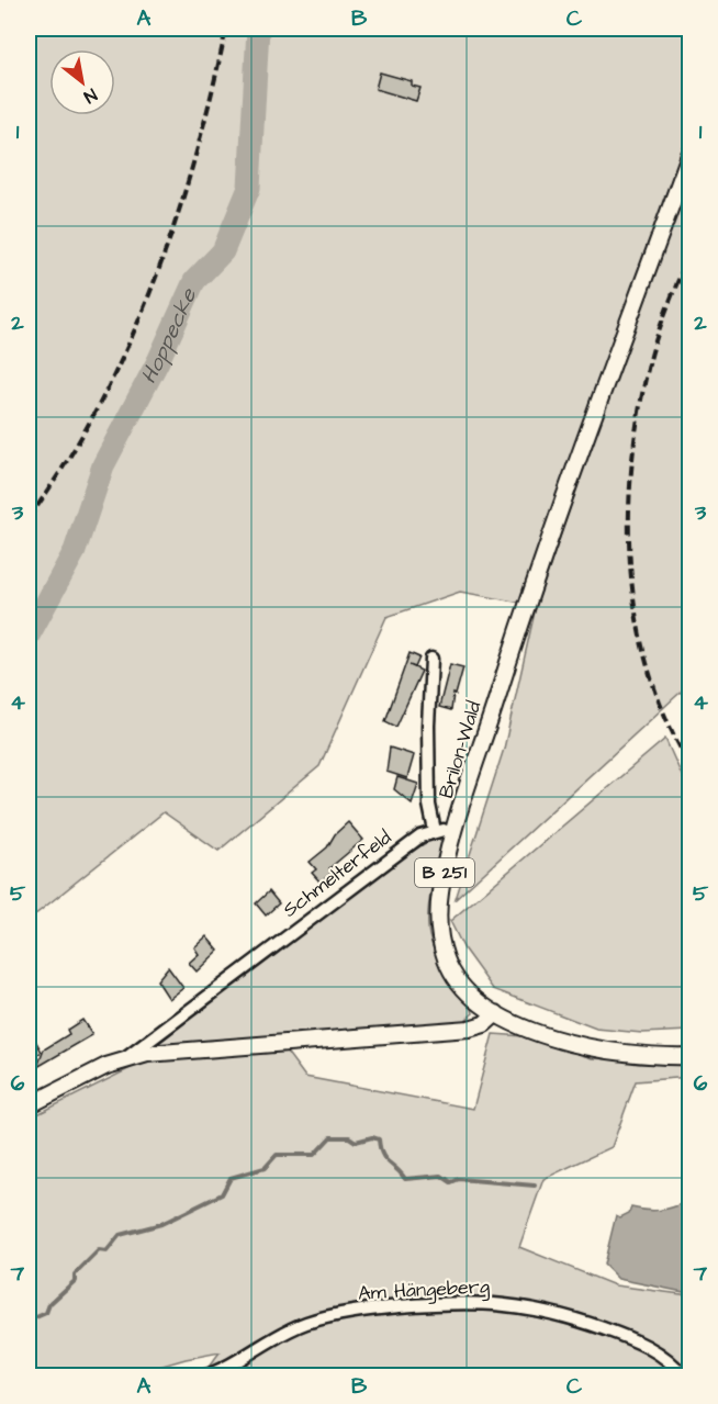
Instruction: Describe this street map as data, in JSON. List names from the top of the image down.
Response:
{
  "streets": {
    "main road": ["Brilon-Wald", "B 251", "Schmelterfeld"],
    "street": ["Am Hängeberg"]
  },
  "crossings": [
    ["Brilon-Wald", "Schmelterfeld"]
  ],
  "water": ["Hoppecke"],
  "north": "bottom right",
  "grid": {
    "columns": ["A", "B", "C"],
    "rows": [
      "1",
      "2",
      "3",
      "4",
      "5",
      "6",
      "7"
    ]
  }
}
